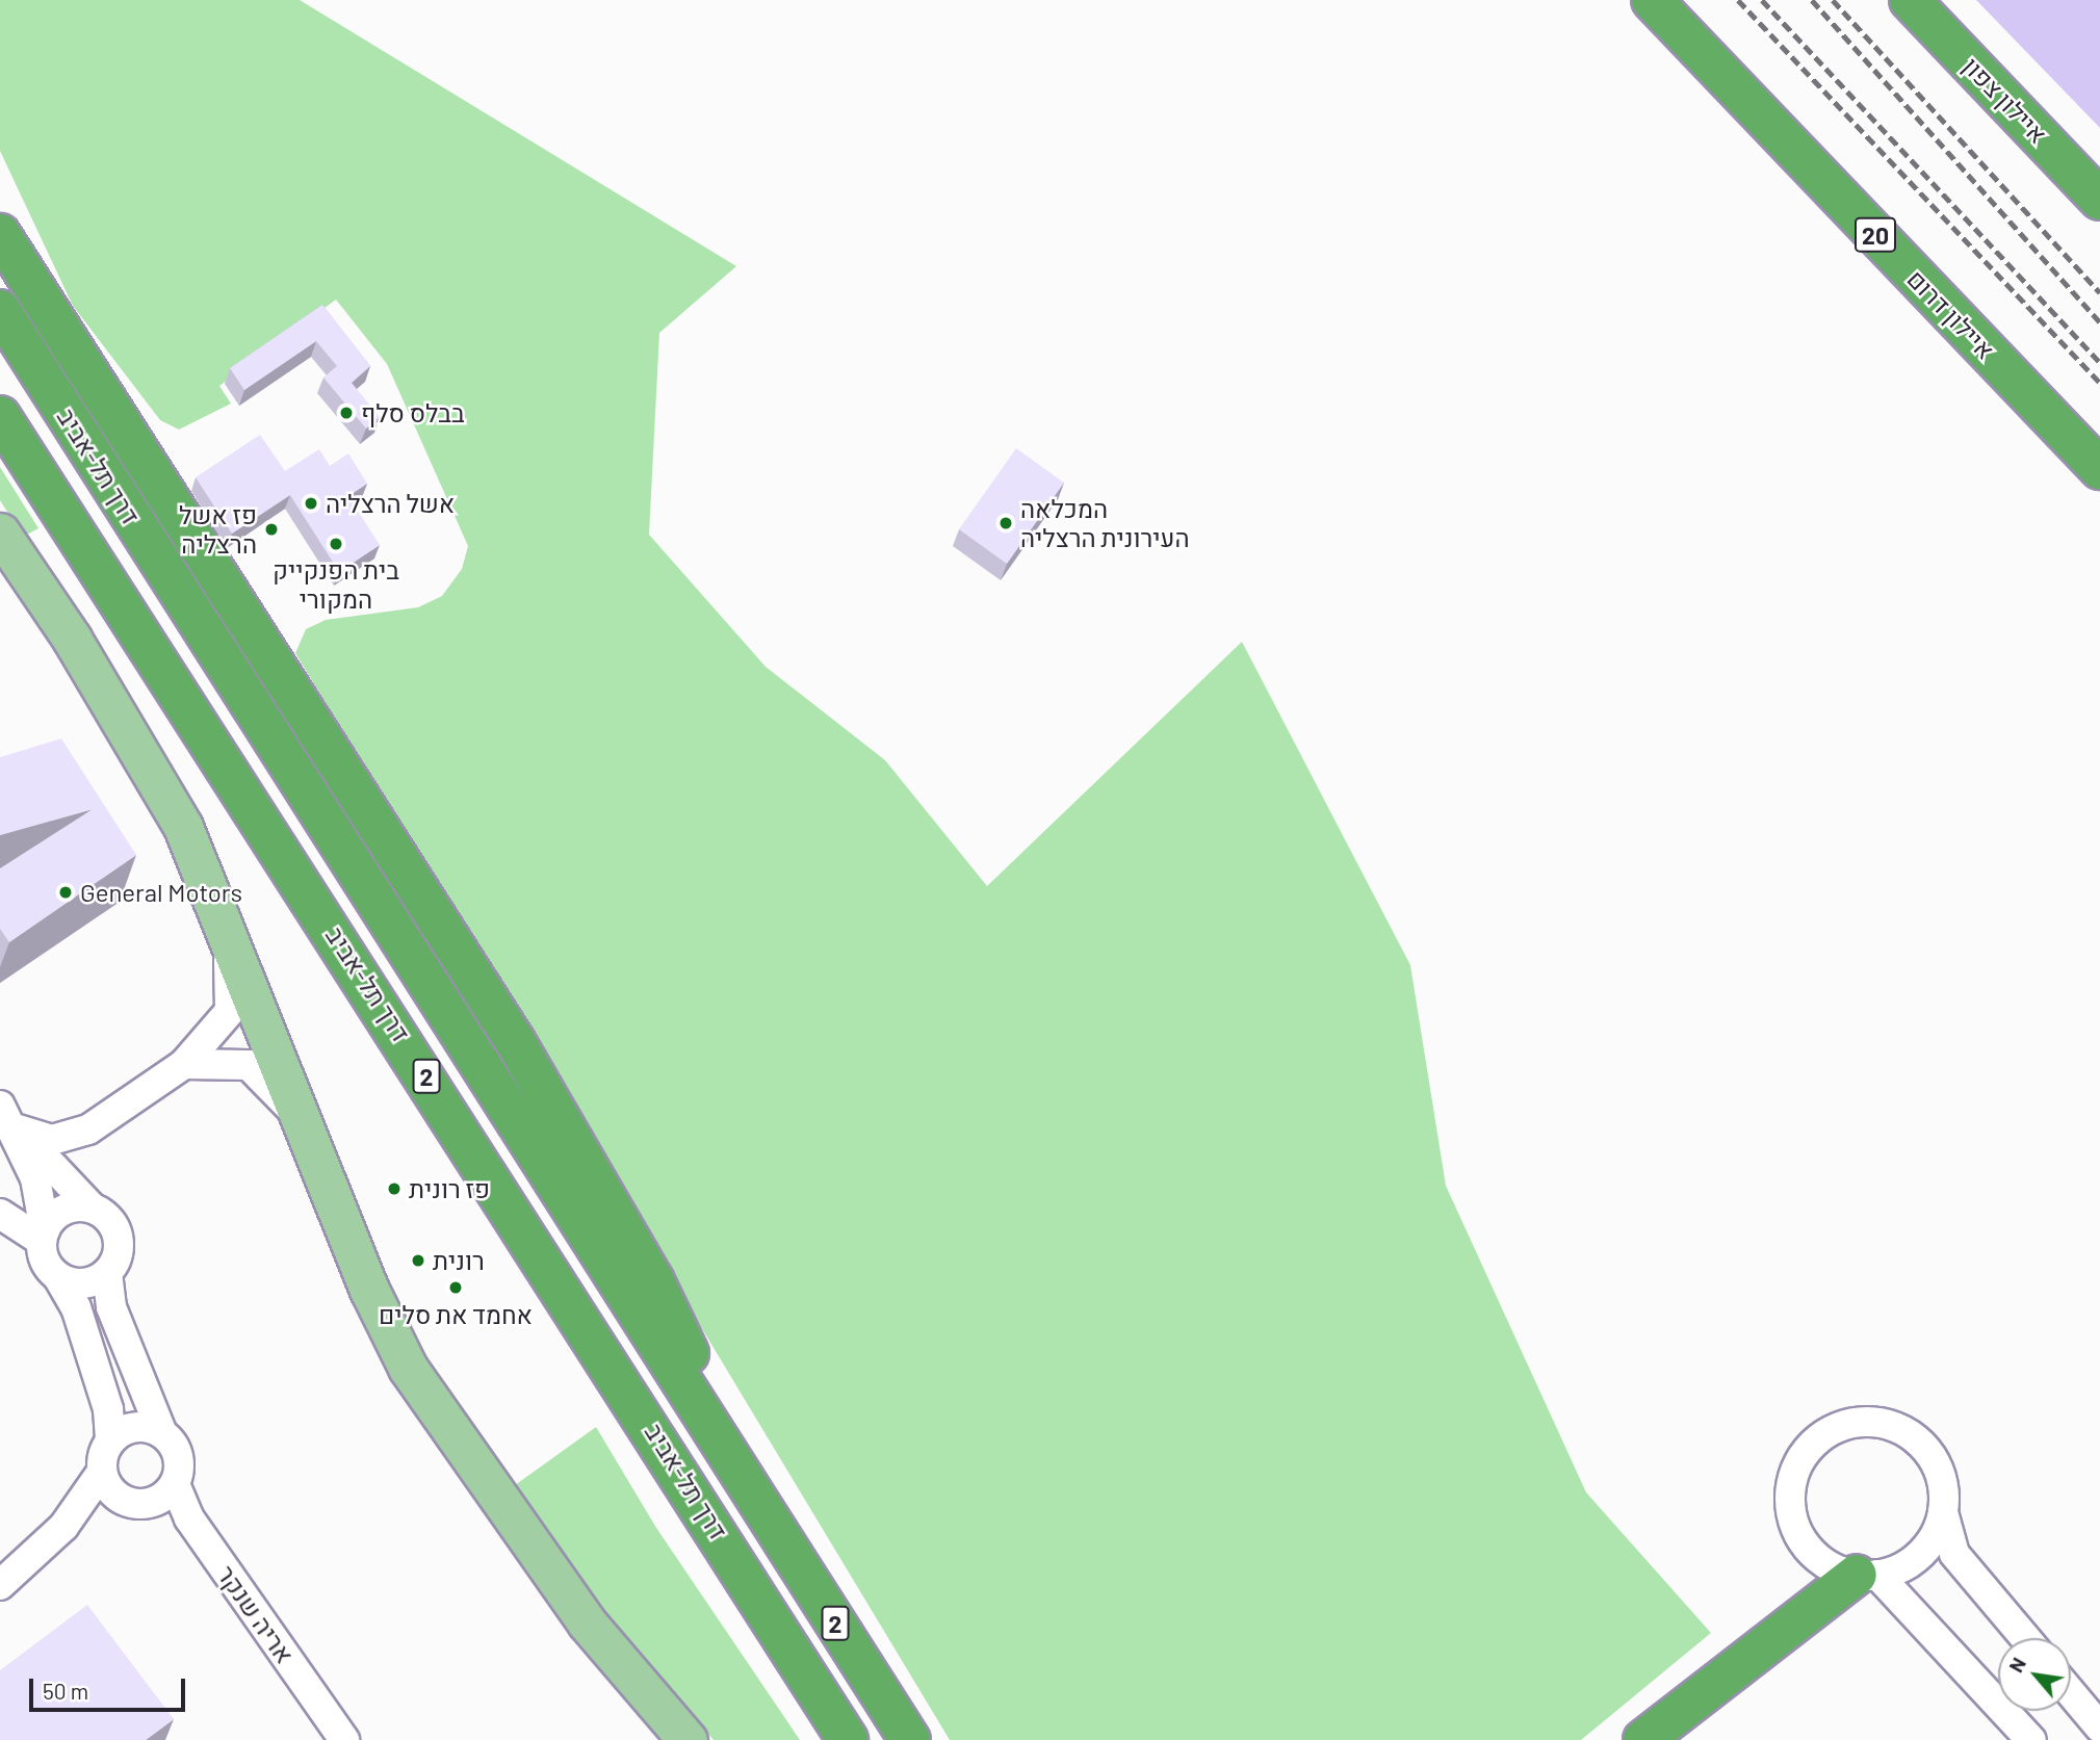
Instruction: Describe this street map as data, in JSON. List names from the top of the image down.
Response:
{
  "streets": {
    "highway": [
      "איילון צפון",
      "20",
      "איילון דרום",
      "דרך תל-אביב",
      "2"
    ],
    "street": ["אריה שנקר"]
  },
  "crossings": [
    ["דרך תל-אביב", "2"]
  ],
  "places": [
    "בבלס סלף",
    "אשל הרצליה",
    "המכלאה העירונית הרצליה",
    "פז אשל הרצליה",
    "בית הפנקייק המקורי",
    "General Motors",
    "פז רונית",
    "רונית",
    "אחמד את סלים"
  ],
  "scale_bar": "50 m",
  "north": "top left"
}
